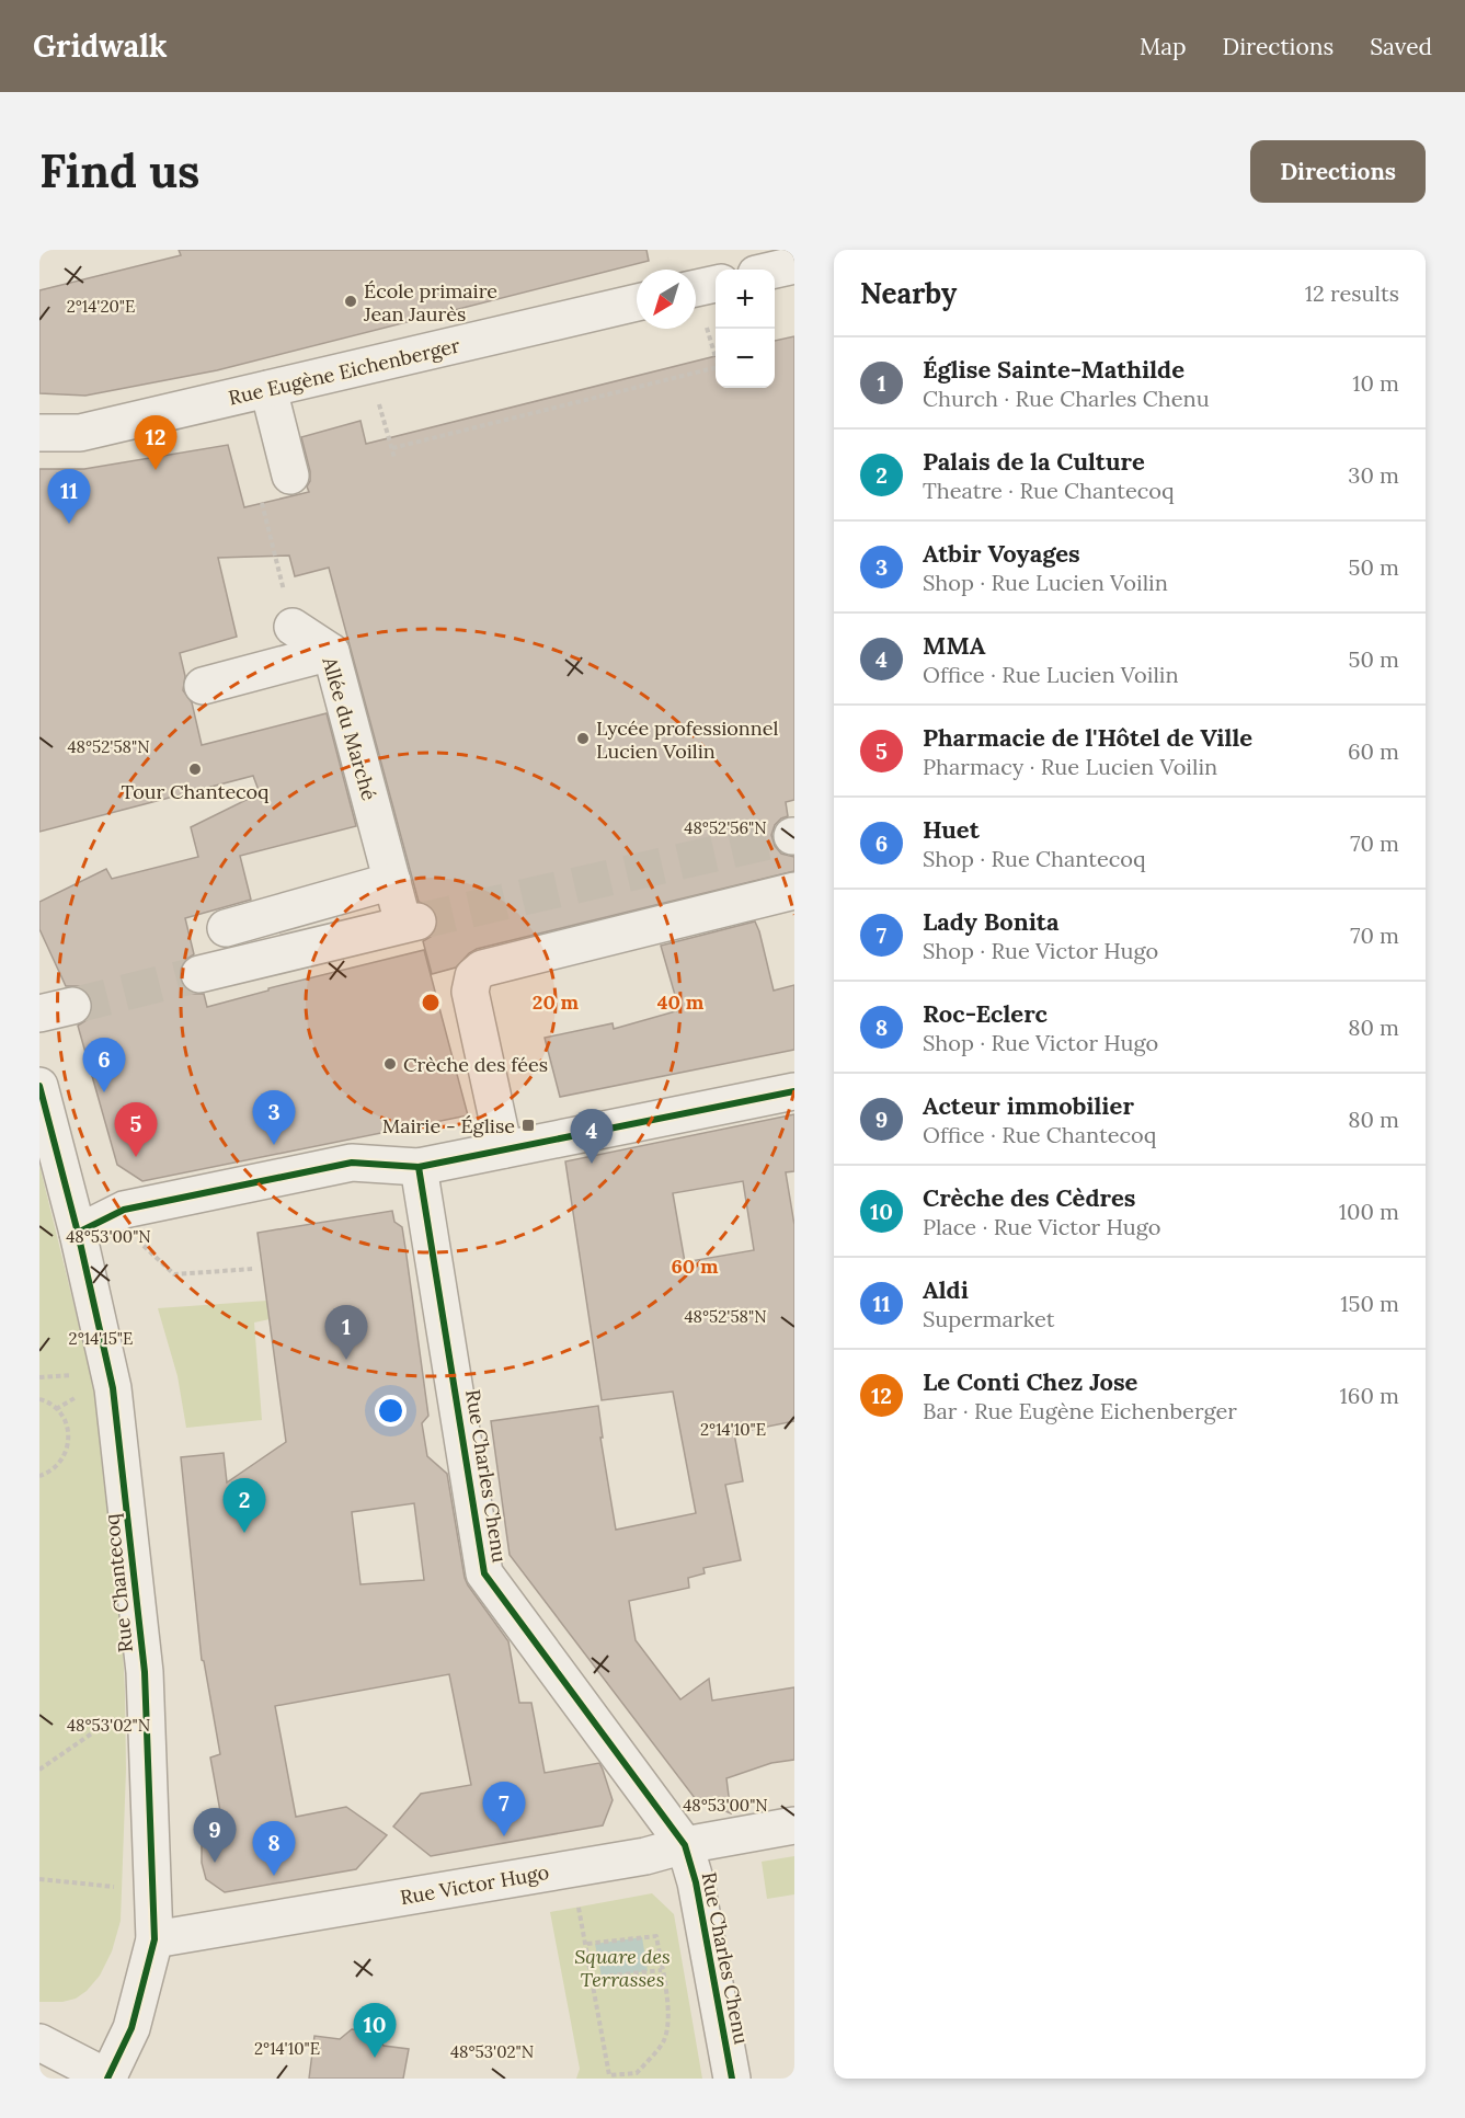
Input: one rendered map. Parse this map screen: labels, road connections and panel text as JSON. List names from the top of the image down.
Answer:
{
  "streets": {
    "street": [
      "Rue Eugène Eichenberger",
      "Allée du Marché",
      "Rue Charles Chenu",
      "Rue Chantecoq",
      "Rue Victor Hugo"
    ]
  },
  "crossings": [
    ["Rue Charles Chenu", "Rue Victor Hugo"],
    ["Rue Chantecoq", "Rue Victor Hugo"]
  ],
  "parks": ["Square des Terrasses"],
  "places": {
    "other": [
      "École primaire Jean Jaurès",
      "Lycée professionnel Lucien Voilin",
      "Tour Chantecoq",
      "Crèche des fées"
    ],
    "transit": ["Mairie - Église"]
  },
  "north": "bottom left",
  "page": {
    "header": "Gridwalk",
    "nav": ["Map", "Directions", "Saved"],
    "buttons": "Directions",
    "title": "Find us",
    "heading": ["Nearby", "12 results"],
    "map_buttons": ["+", "−"],
    "list": [
      {
        "mark": "1",
        "name": "Église Sainte-Mathilde",
        "note": "Church · Rue Charles Chenu",
        "value": "10 m"
      },
      {
        "mark": "2",
        "name": "Palais de la Culture",
        "note": "Theatre · Rue Chantecoq",
        "value": "30 m"
      },
      {
        "mark": "3",
        "name": "Atbir Voyages",
        "note": "Shop · Rue Lucien Voilin",
        "value": "50 m"
      },
      {
        "mark": "4",
        "name": "MMA",
        "note": "Office · Rue Lucien Voilin",
        "value": "50 m"
      },
      {
        "mark": "5",
        "name": "Pharmacie de l'Hôtel de Ville",
        "note": "Pharmacy · Rue Lucien Voilin",
        "value": "60 m"
      },
      {
        "mark": "6",
        "name": "Huet",
        "note": "Shop · Rue Chantecoq",
        "value": "70 m"
      },
      {
        "mark": "7",
        "name": "Lady Bonita",
        "note": "Shop · Rue Victor Hugo",
        "value": "70 m"
      },
      {
        "mark": "8",
        "name": "Roc-Eclerc",
        "note": "Shop · Rue Victor Hugo",
        "value": "80 m"
      },
      {
        "mark": "9",
        "name": "Acteur immobilier",
        "note": "Office · Rue Chantecoq",
        "value": "80 m"
      },
      {
        "mark": "10",
        "name": "Crèche des Cèdres",
        "note": "Place · Rue Victor Hugo",
        "value": "100 m"
      },
      {
        "mark": "11",
        "name": "Aldi",
        "note": "Supermarket",
        "value": "150 m"
      },
      {
        "mark": "12",
        "name": "Le Conti Chez Jose",
        "note": "Bar · Rue Eugène Eichenberger",
        "value": "160 m"
      }
    ],
    "pins": [
      "12",
      "11",
      "6",
      "3",
      "5",
      "4",
      "1",
      "2",
      "7",
      "9",
      "8",
      "10"
    ]
  },
  "coordinates": [
    "2°14'20\"E",
    "48°52'58\"N",
    "48°52'56\"N",
    "48°53'00\"N",
    "2°14'15\"E",
    "2°14'10\"E",
    "48°53'02\"N"
  ],
  "rings": ["20 m", "40 m", "60 m"]
}
